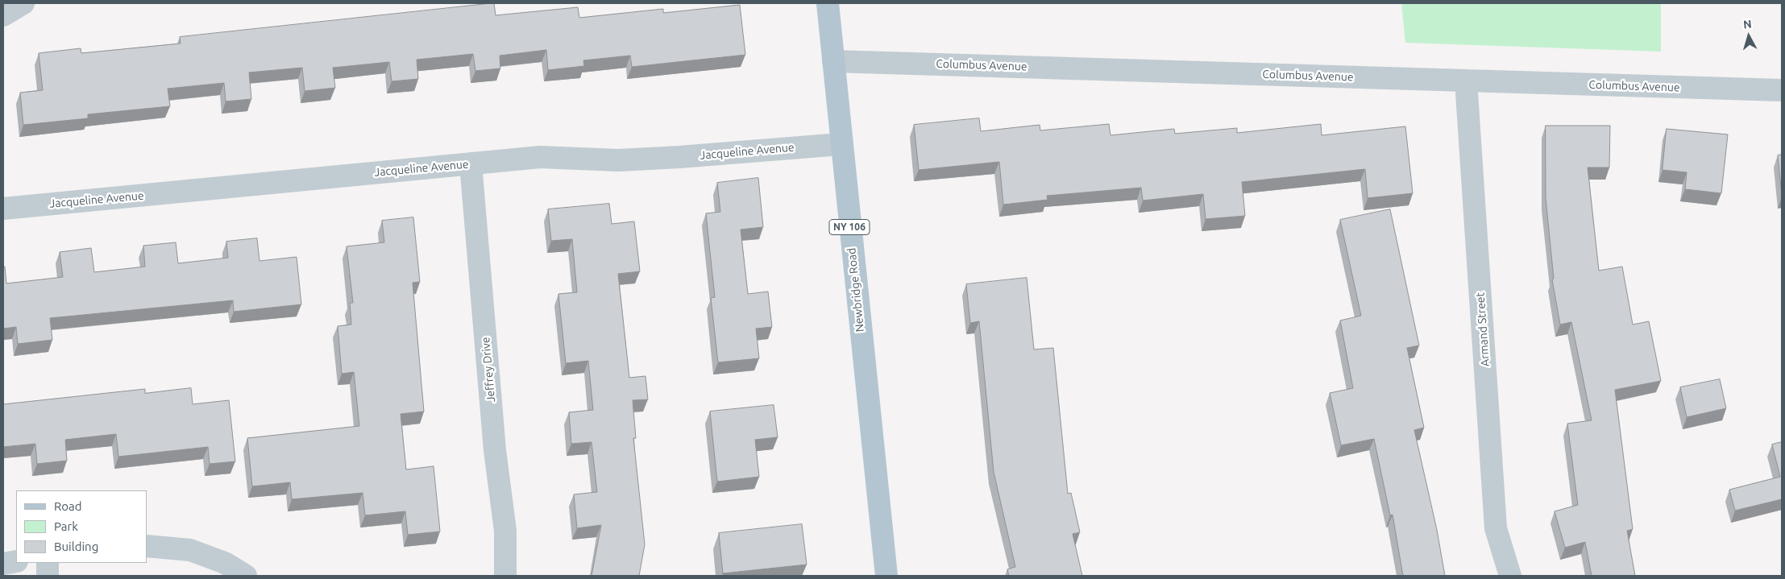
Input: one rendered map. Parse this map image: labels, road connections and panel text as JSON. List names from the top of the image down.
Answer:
{
  "streets": {
    "main road": ["NY 106", "Newbridge Road"],
    "street": [
      "Columbus Avenue",
      "Jacqueline Avenue",
      "Armand Street",
      "Jeffrey Drive"
    ]
  },
  "crossings": [
    ["Columbus Avenue", "Newbridge Road"],
    ["Columbus Avenue", "Armand Street"],
    ["Jacqueline Avenue", "Newbridge Road"],
    ["Jacqueline Avenue", "Jeffrey Drive"]
  ],
  "legend": ["Road", "Park", "Building"],
  "north": "top"
}
